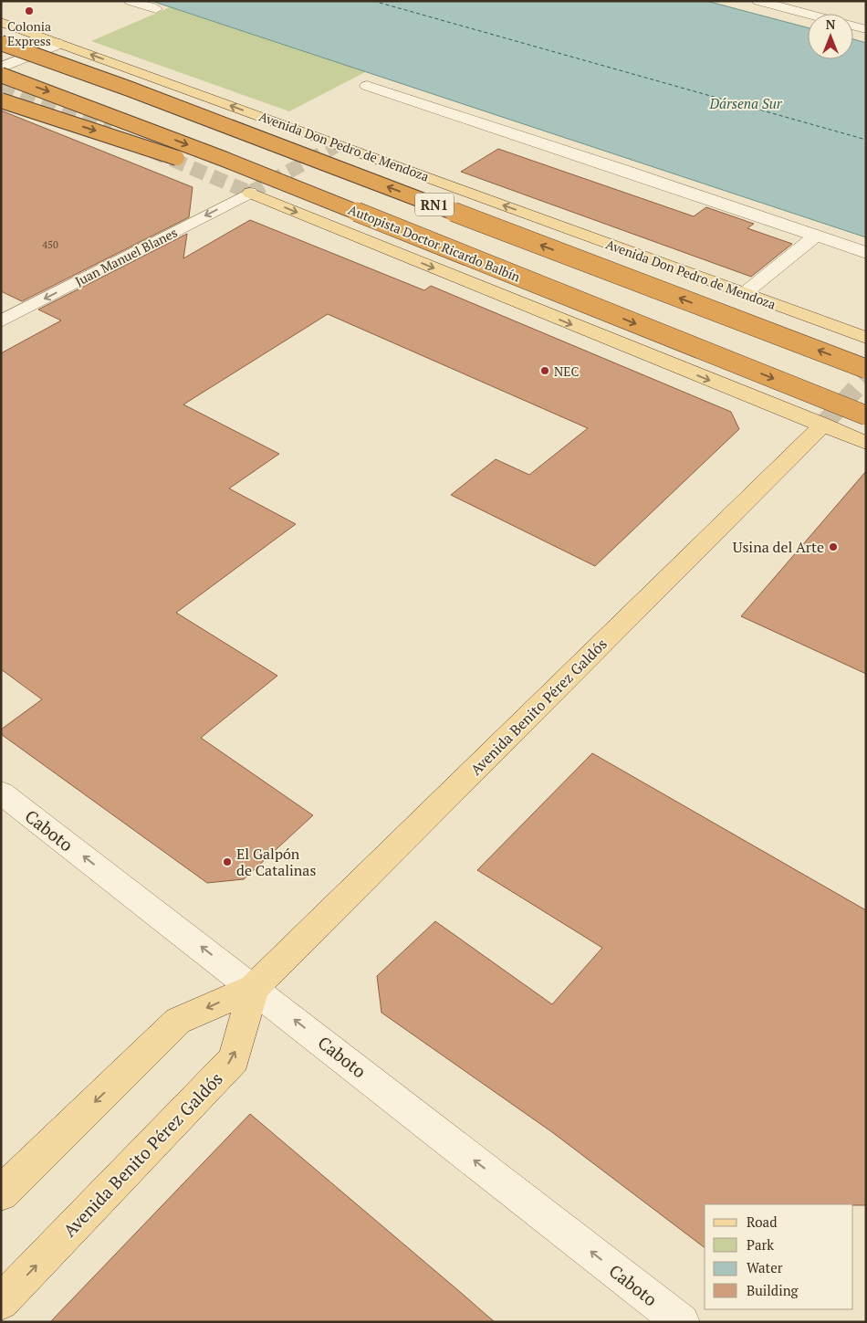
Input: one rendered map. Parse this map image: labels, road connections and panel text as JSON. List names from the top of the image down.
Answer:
{
  "streets": {
    "highway": ["RN1", "Autopista Doctor Ricardo Balbín"],
    "main road": ["Avenida Don Pedro de Mendoza", "Avenida Benito Pérez Galdós"],
    "street": ["Juan Manuel Blanes", "Caboto"]
  },
  "crossings": [
    ["Avenida Benito Pérez Galdós", "Caboto"]
  ],
  "one_way": ["Juan Manuel Blanes", "Caboto"],
  "water": ["Dársena Sur"],
  "places": [
    "Colonia Express",
    "NEC",
    "Usina del Arte",
    "El Galpón de Catalinas"
  ],
  "house_numbers": ["450"],
  "legend": [
    "Road",
    "Park",
    "Water",
    "Building"
  ],
  "north": "top"
}
